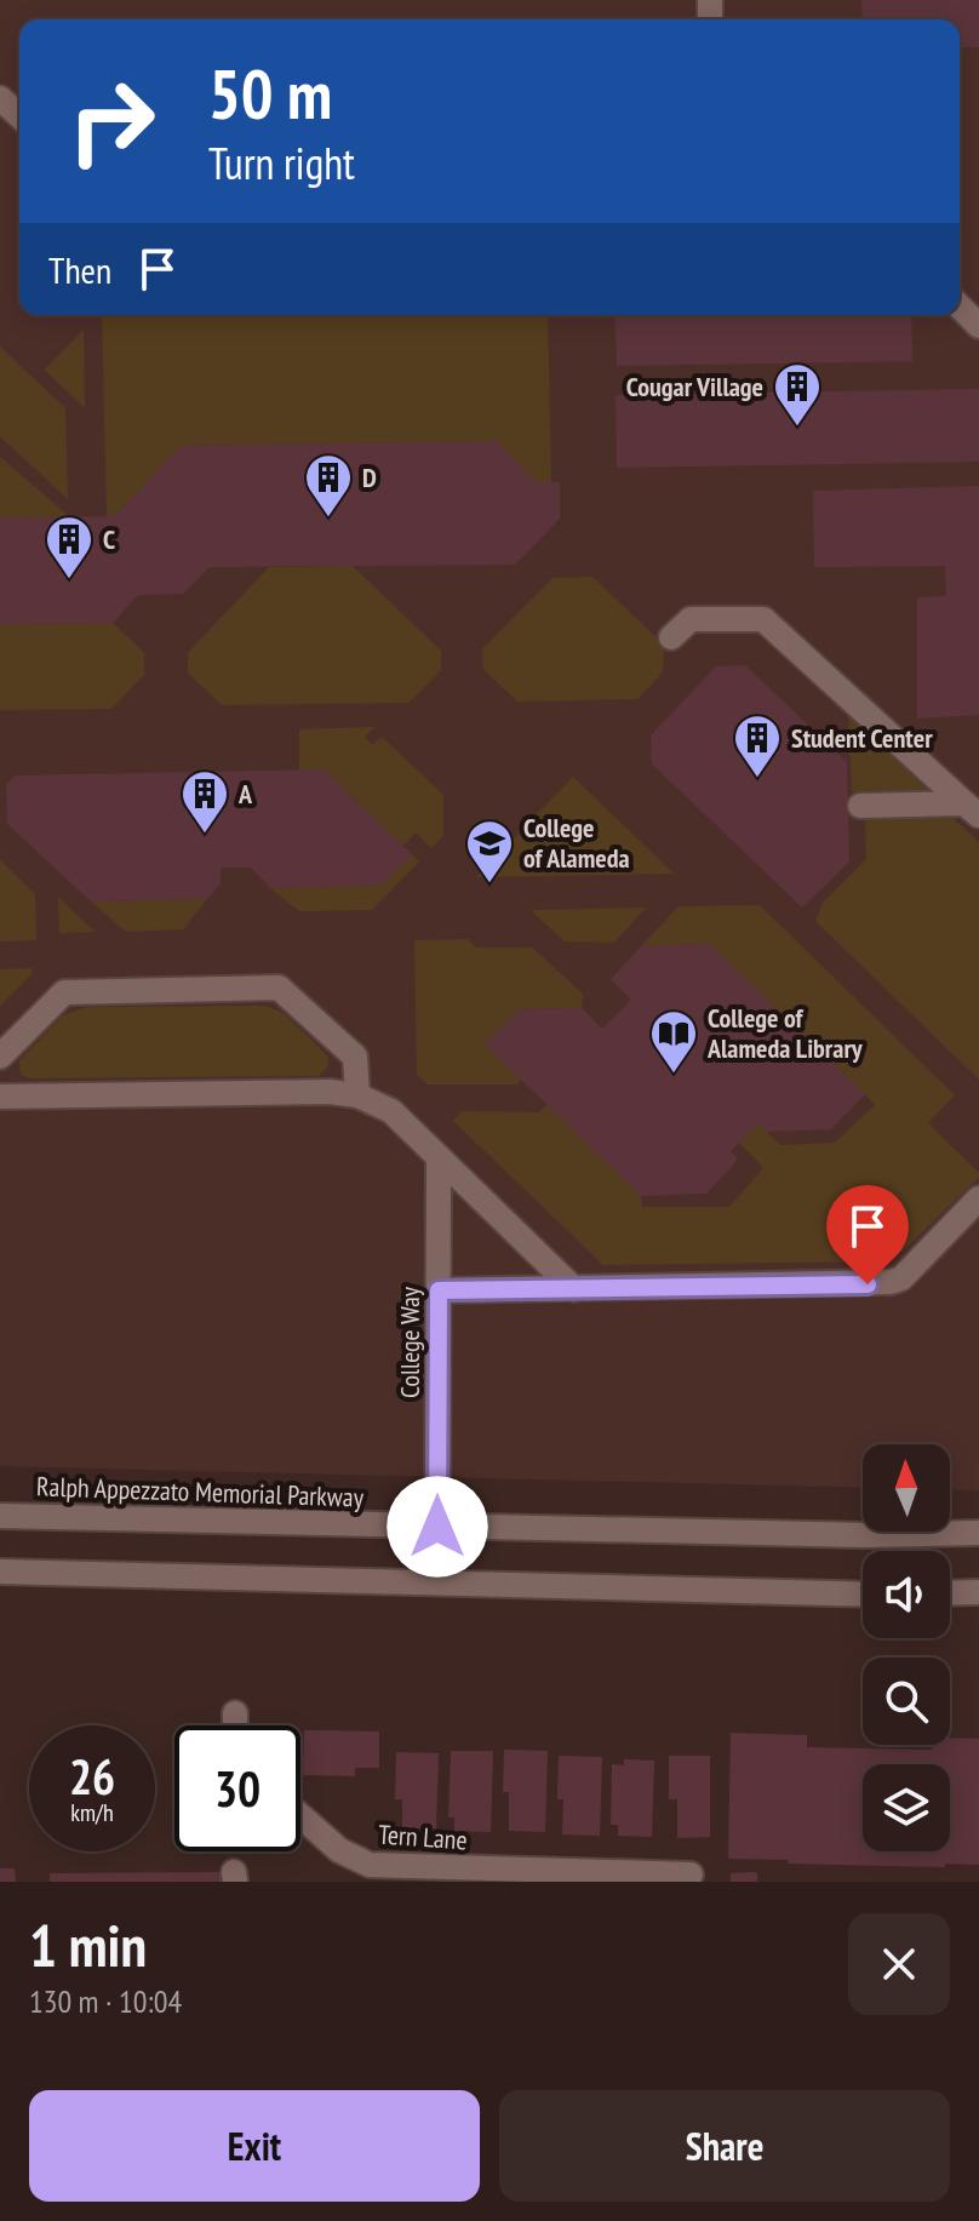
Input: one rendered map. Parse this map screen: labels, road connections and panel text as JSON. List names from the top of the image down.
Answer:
{
  "streets": {
    "street": ["College Way", "Ralph Appezzato Memorial Parkway", "Tern Lane"]
  },
  "crossings": [
    ["College Way", "Ralph Appezzato Memorial Parkway"]
  ],
  "places": {
    "building": [
      "Cougar Village",
      "D",
      "C",
      "Student Center",
      "A"
    ],
    "school or university": ["College of Alameda"],
    "library": ["College of Alameda Library"]
  },
  "north": "top",
  "page": {
    "turn": ["50 m", "Turn right"],
    "then": "Then",
    "speed": "26 km/h",
    "limit": "30",
    "heading": ["1 min", "130 m · 10:04"],
    "buttons": ["Exit", "Share"]
  }
}
